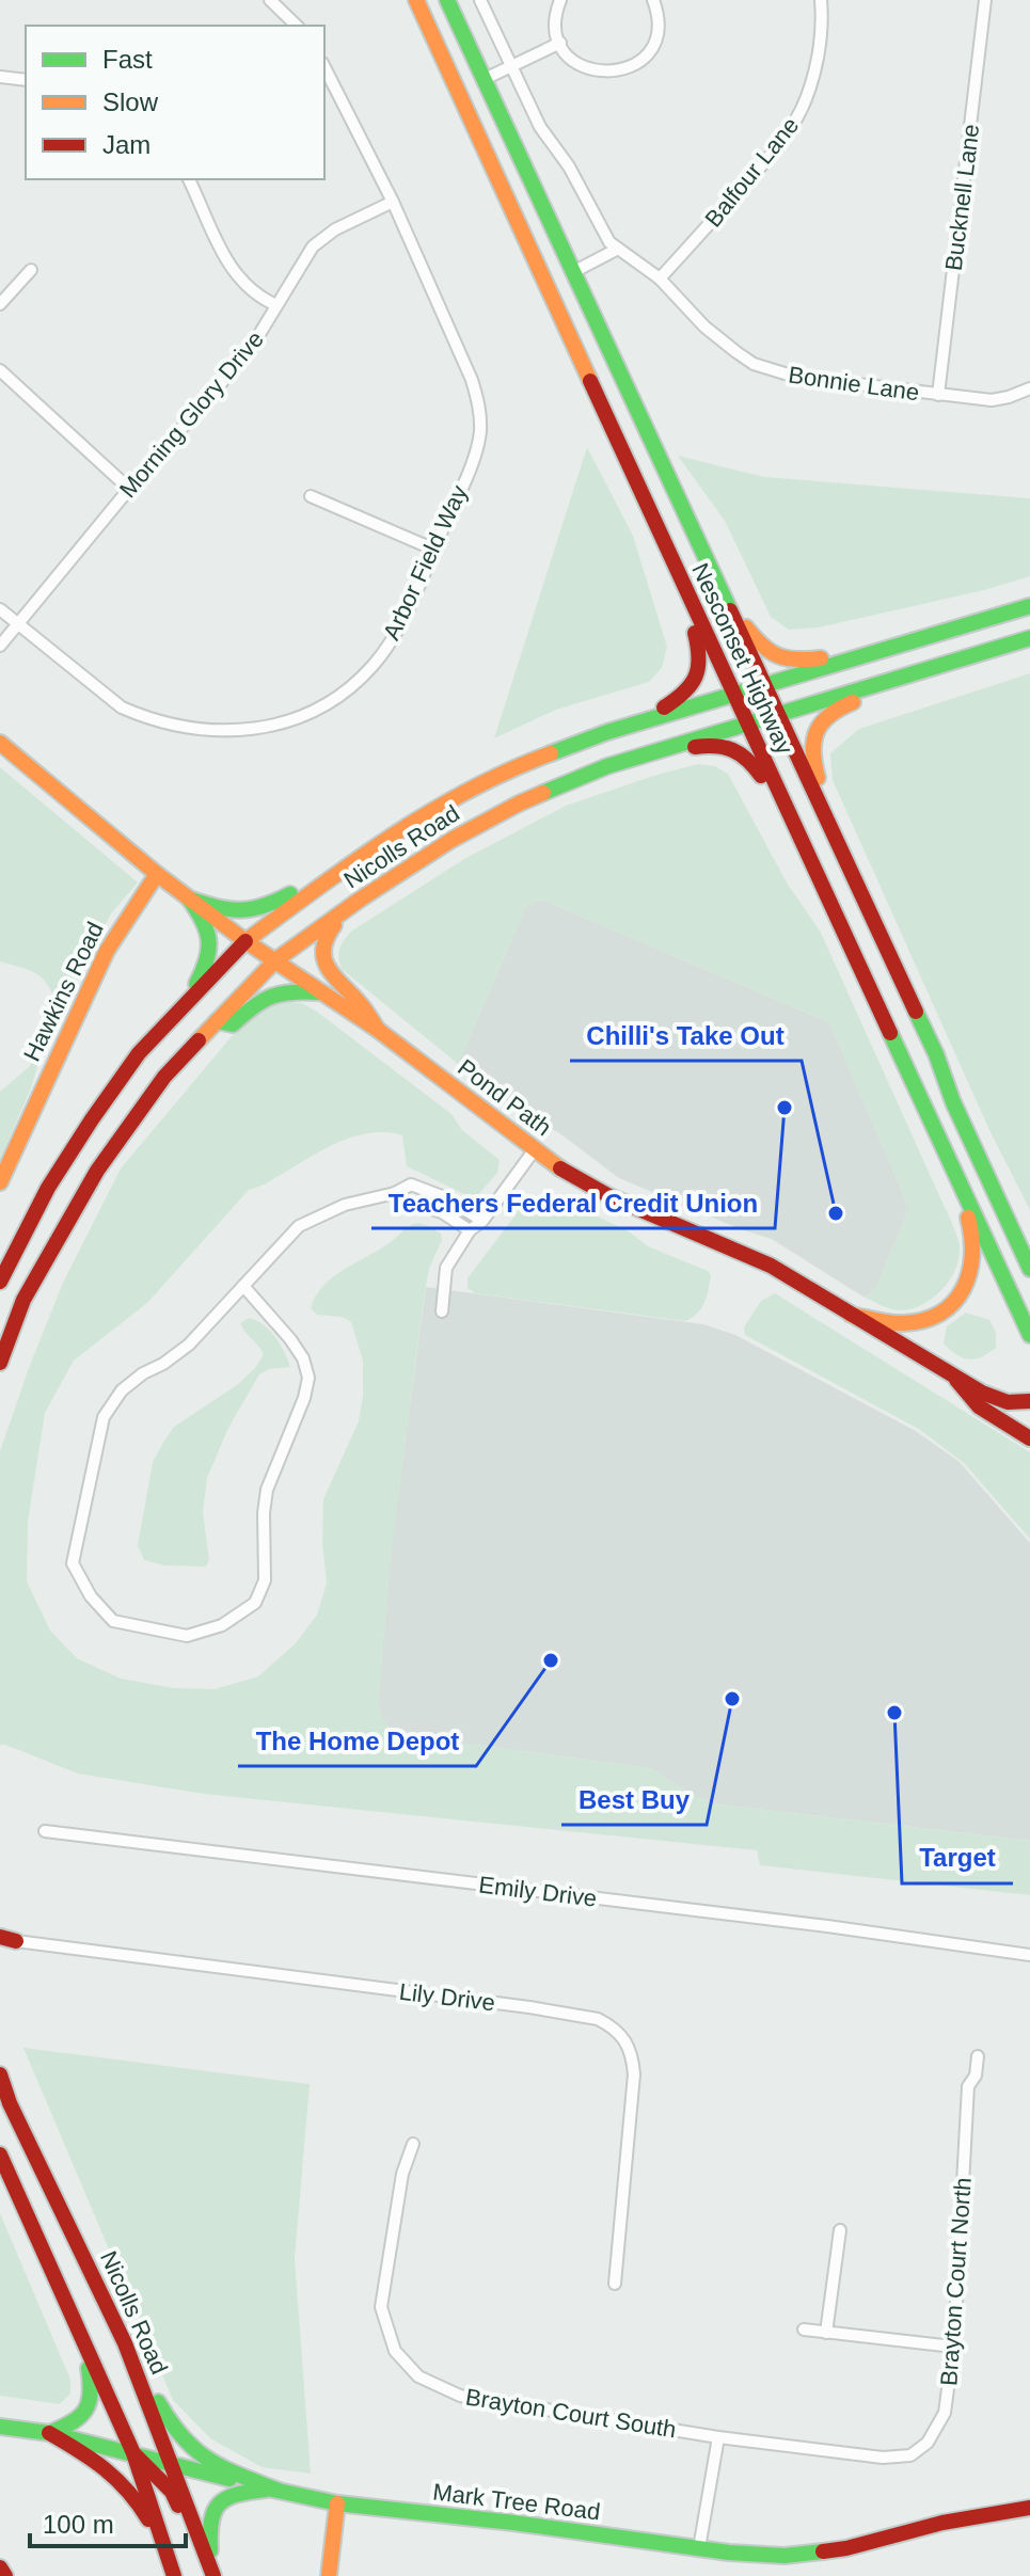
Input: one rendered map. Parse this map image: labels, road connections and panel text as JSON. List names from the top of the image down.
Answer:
{
  "streets": {
    "main road": [
      "Nesconset Highway",
      "Nicolls Road",
      "Hawkins Road",
      "Pond Path",
      "Mark Tree Road"
    ],
    "street": [
      "Balfour Lane",
      "Bucknell Lane",
      "Bonnie Lane",
      "Morning Glory Drive",
      "Arbor Field Way",
      "Emily Drive",
      "Lily Drive",
      "Brayton Court North",
      "Brayton Court South"
    ]
  },
  "crossings": [
    ["Balfour Lane", "Bonnie Lane"],
    ["Bucknell Lane", "Bonnie Lane"],
    ["Morning Glory Drive", "Arbor Field Way"],
    ["Nesconset Highway", "Nicolls Road"],
    ["Nicolls Road", "Pond Path"],
    ["Nicolls Road", "Mark Tree Road"],
    ["Hawkins Road", "Pond Path"],
    ["Brayton Court North", "Brayton Court South"]
  ],
  "places": [
    "Teachers Federal Credit Union",
    "Chilli's Take Out",
    "The Home Depot",
    "Best Buy",
    "Target"
  ],
  "legend": ["Fast", "Slow", "Jam"],
  "scale_bar": "100 m"
}
